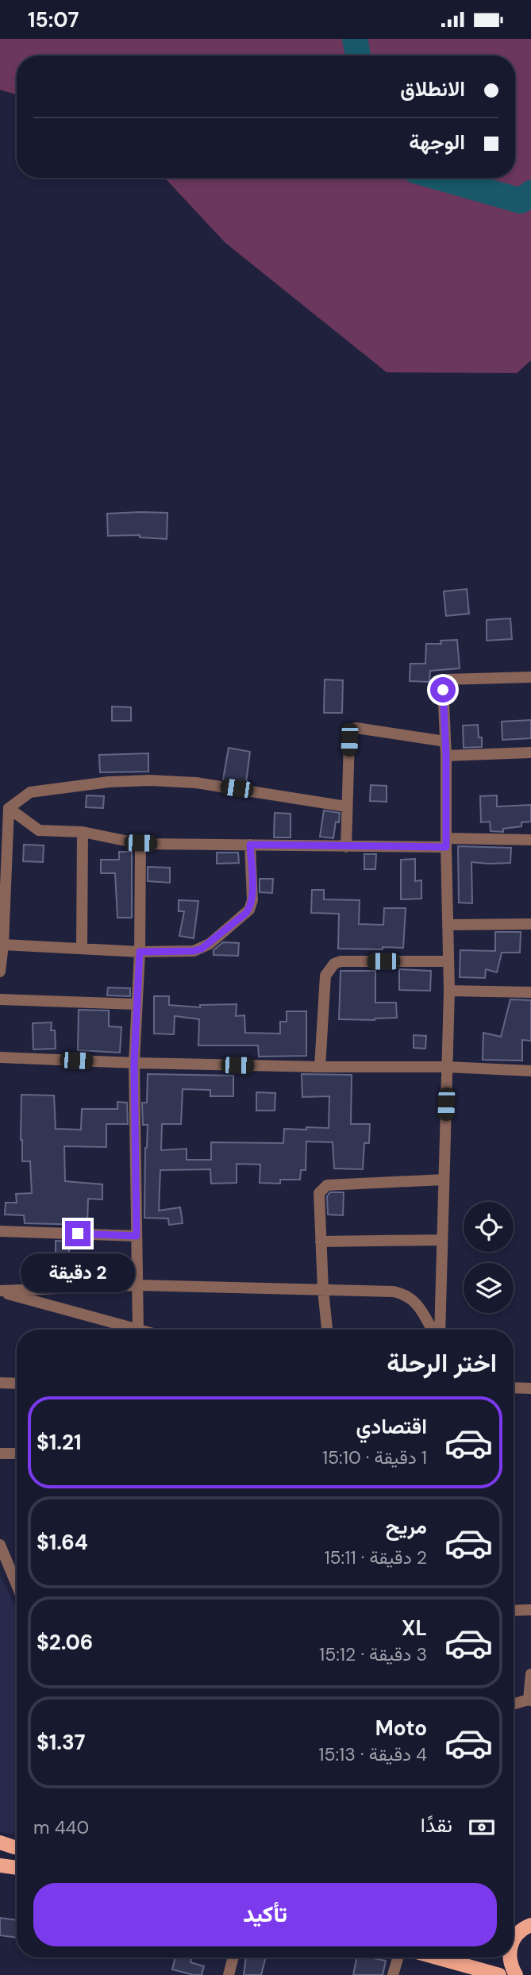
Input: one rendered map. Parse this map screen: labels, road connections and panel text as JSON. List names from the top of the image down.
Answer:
{
  "page": {
    "status": "15:07",
    "banner": ["الانطلاق", "الوجهة"],
    "bubble": "2 دقيقة",
    "heading": "اختر الرحلة",
    "list": [
      {
        "name": "اقتصادي",
        "note": "1 دقيقة · 15:10",
        "value": "$1.21"
      },
      {
        "name": "مريح",
        "note": "2 دقيقة · 15:11",
        "value": "$1.64"
      },
      {
        "name": "XL",
        "note": "3 دقيقة · 15:12",
        "value": "$2.06"
      },
      {
        "name": "Moto",
        "note": "4 دقيقة · 15:13",
        "value": "$1.37"
      }
    ],
    "pay": ["نقدًا", "440 m"],
    "buttons": "تأكيد"
  }
}
